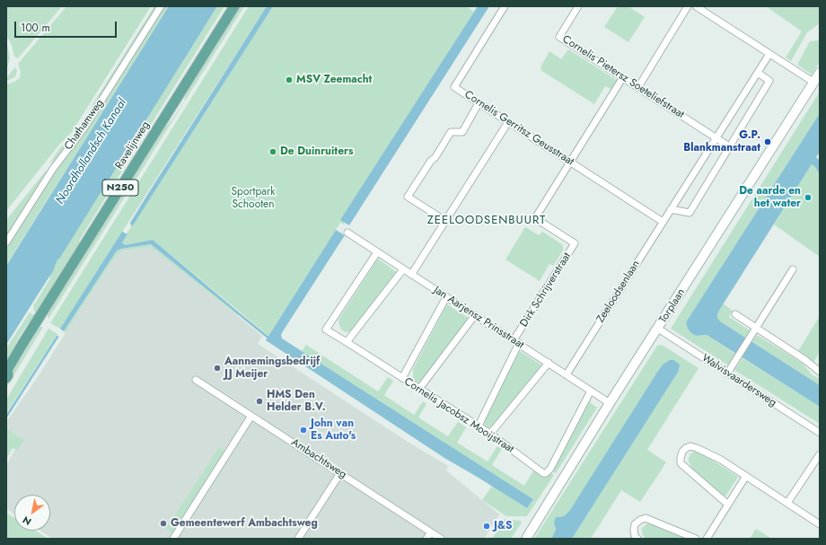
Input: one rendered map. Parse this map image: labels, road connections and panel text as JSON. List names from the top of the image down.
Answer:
{
  "streets": {
    "main road": ["Ravelijnweg", "N250"],
    "street": [
      "Cornelis Pietersz Soeteliefstraat",
      "Chathamweg",
      "Cornelis Gerritsz Geusstraat",
      "Dirk Schrijverstraat",
      "Zeeloodsenlaan",
      "Torplaan",
      "Jan Aarjensz Prinsstraat",
      "Walvisvaardersweg",
      "Cornelis Jacobsz Mooijstraat",
      "Ambachtsweg"
    ]
  },
  "crossings": [
    ["Cornelis Pietersz Soeteliefstraat", "Zeeloodsenlaan"],
    ["Cornelis Gerritsz Geusstraat", "Dirk Schrijverstraat"],
    ["Cornelis Gerritsz Geusstraat", "Zeeloodsenlaan"],
    ["Dirk Schrijverstraat", "Jan Aarjensz Prinsstraat"],
    ["Zeeloodsenlaan", "Jan Aarjensz Prinsstraat"],
    ["Torplaan", "Jan Aarjensz Prinsstraat"],
    ["Torplaan", "Walvisvaardersweg"],
    ["Jan Aarjensz Prinsstraat", "Cornelis Jacobsz Mooijstraat"]
  ],
  "districts": ["ZEELOODSENBUURT"],
  "water": ["Noordhollandsch Kanaal"],
  "parks": ["Sportpark Schooten"],
  "places": [
    "MSV Zeemacht",
    "G.P. Blankmanstraat",
    "De Duinruiters",
    "De aarde en het water",
    "Aannemingsbedrijf JJ Meijer",
    "HMS Den Helder B.V.",
    "John van Es Auto's",
    "Gemeentewerf Ambachtsweg",
    "J&S"
  ],
  "scale_bar": "100 m",
  "north": "bottom left"
}
